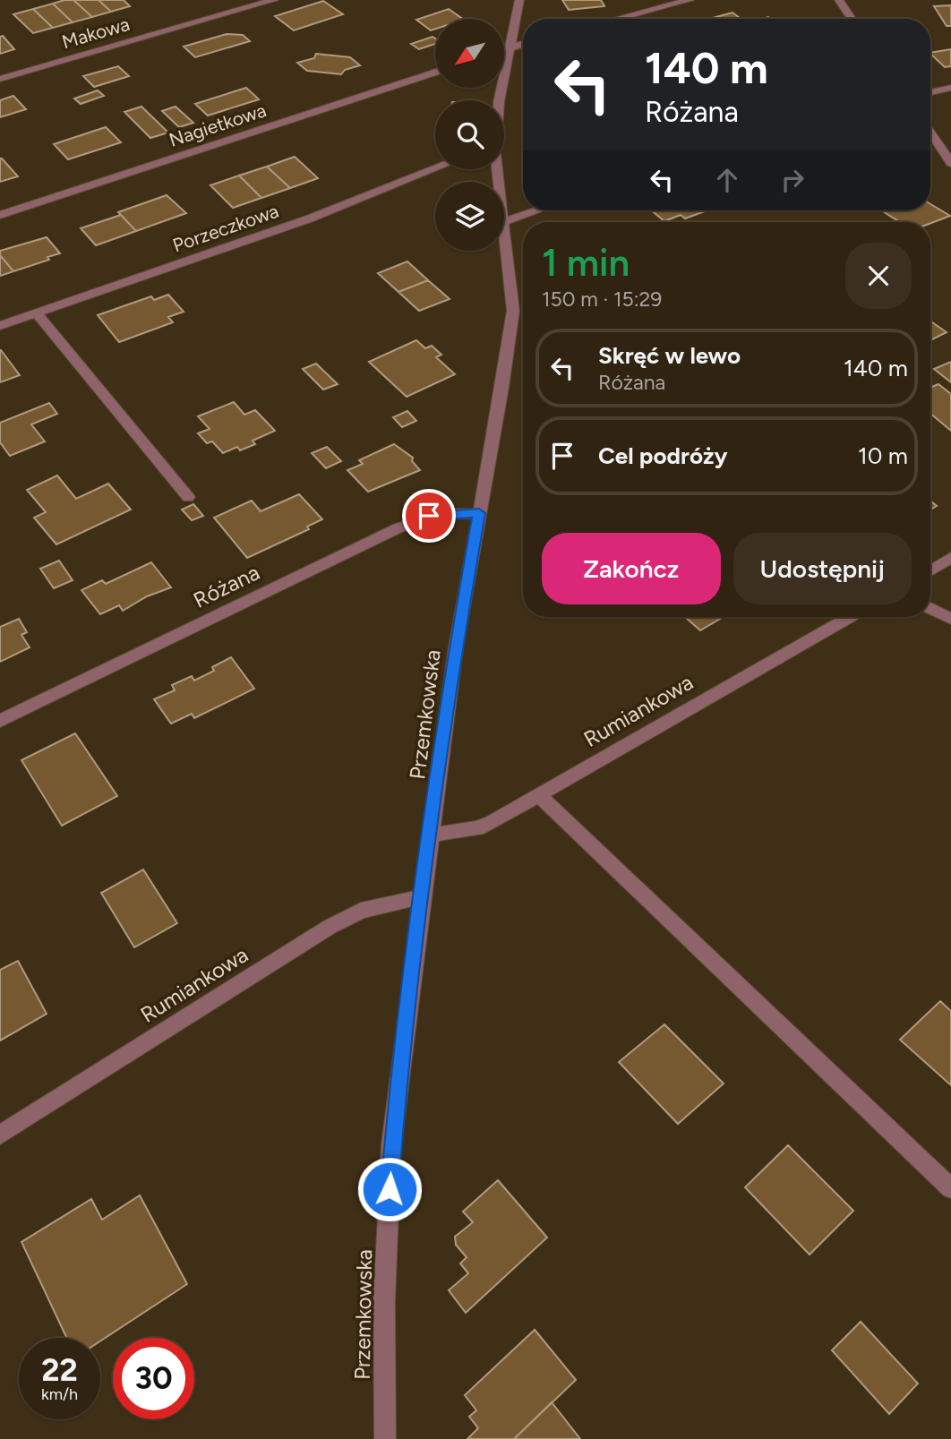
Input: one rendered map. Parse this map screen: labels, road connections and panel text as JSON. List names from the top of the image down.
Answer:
{
  "streets": {
    "street": [
      "Makowa",
      "Nagietkowa",
      "Porzeczkowa",
      "Różana",
      "Rumiankowa",
      "Przemkowska"
    ]
  },
  "crossings": [
    ["Różana", "Przemkowska"],
    ["Rumiankowa", "Przemkowska"]
  ],
  "north": "bottom left",
  "page": {
    "turn": ["140 m", "Różana"],
    "heading": ["1 min", "150 m · 15:29"],
    "list": [
      {
        "name": "Skręć w lewo",
        "note": "Różana",
        "value": "140 m"
      },
      {
        "name": "Cel podróży",
        "value": "10 m"
      }
    ],
    "buttons": ["Zakończ", "Udostępnij"],
    "speed": "22 km/h",
    "limit": "30"
  }
}
